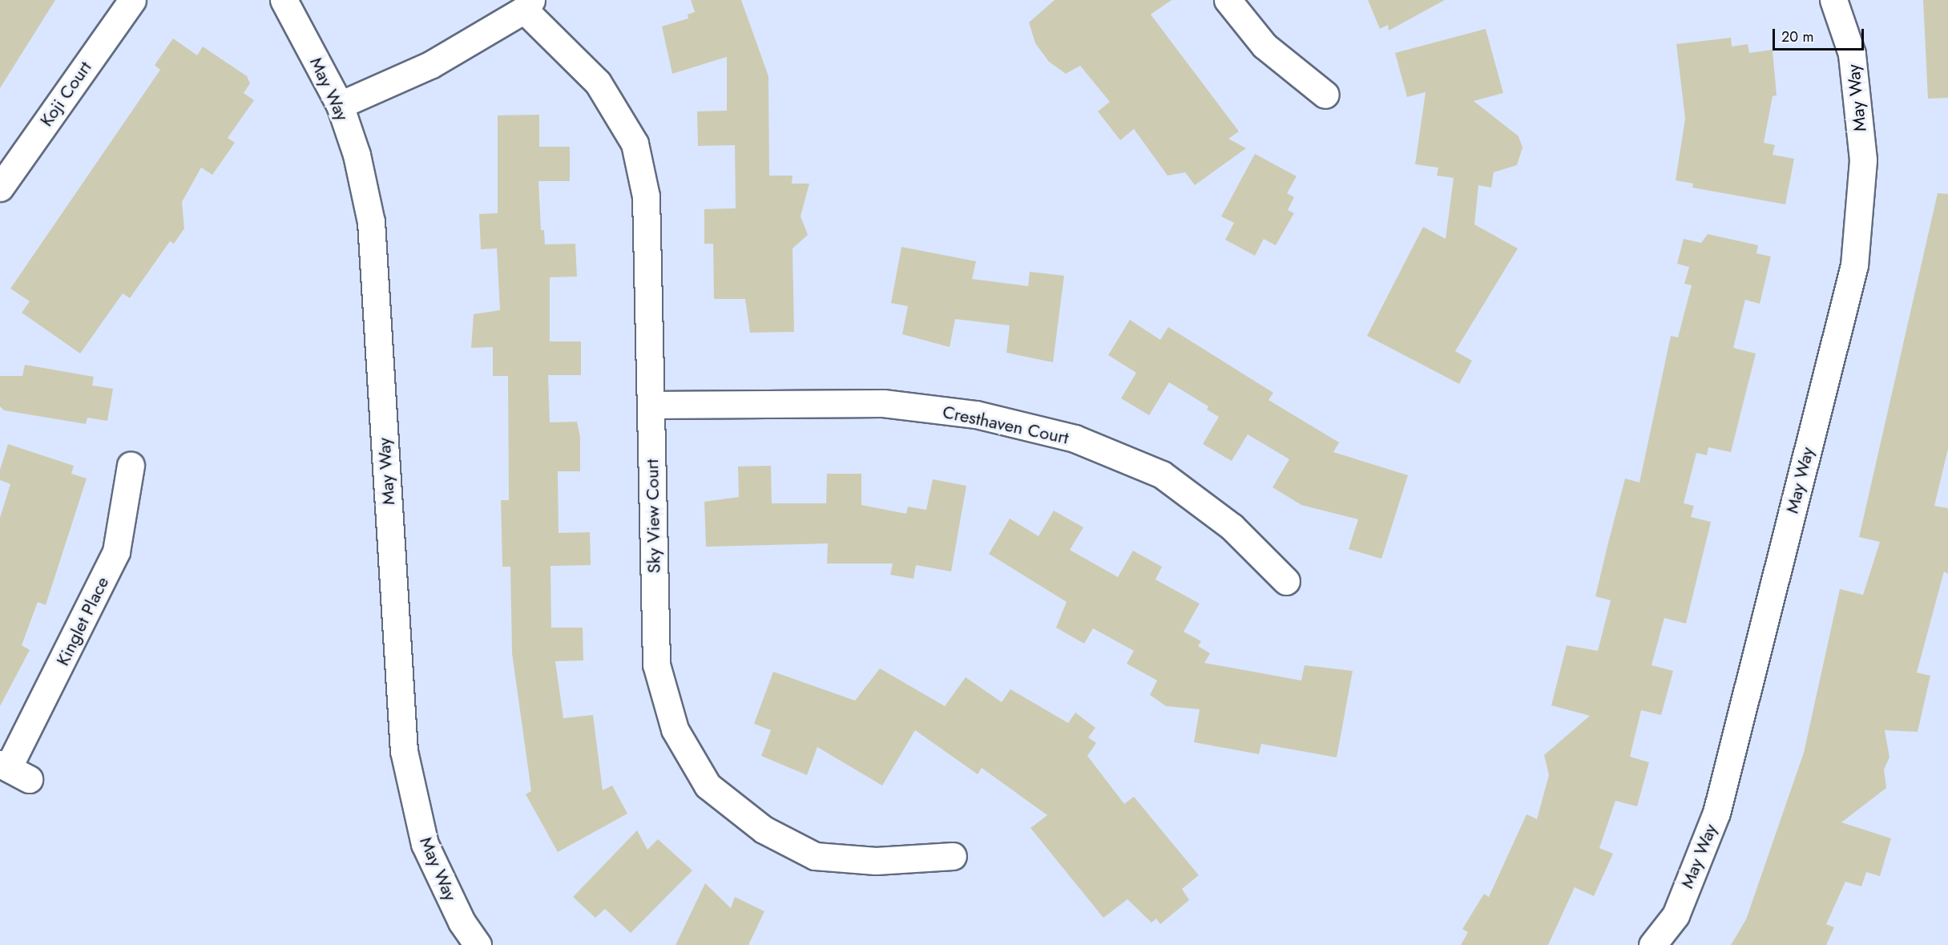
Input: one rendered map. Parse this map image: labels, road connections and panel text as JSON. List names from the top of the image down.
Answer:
{
  "streets": {
    "street": [
      "May Way",
      "Koji Court",
      "Cresthaven Court",
      "Sky View Court",
      "Kinglet Place"
    ]
  },
  "crossings": [
    ["Cresthaven Court", "Sky View Court"]
  ],
  "scale_bar": "20 m"
}
